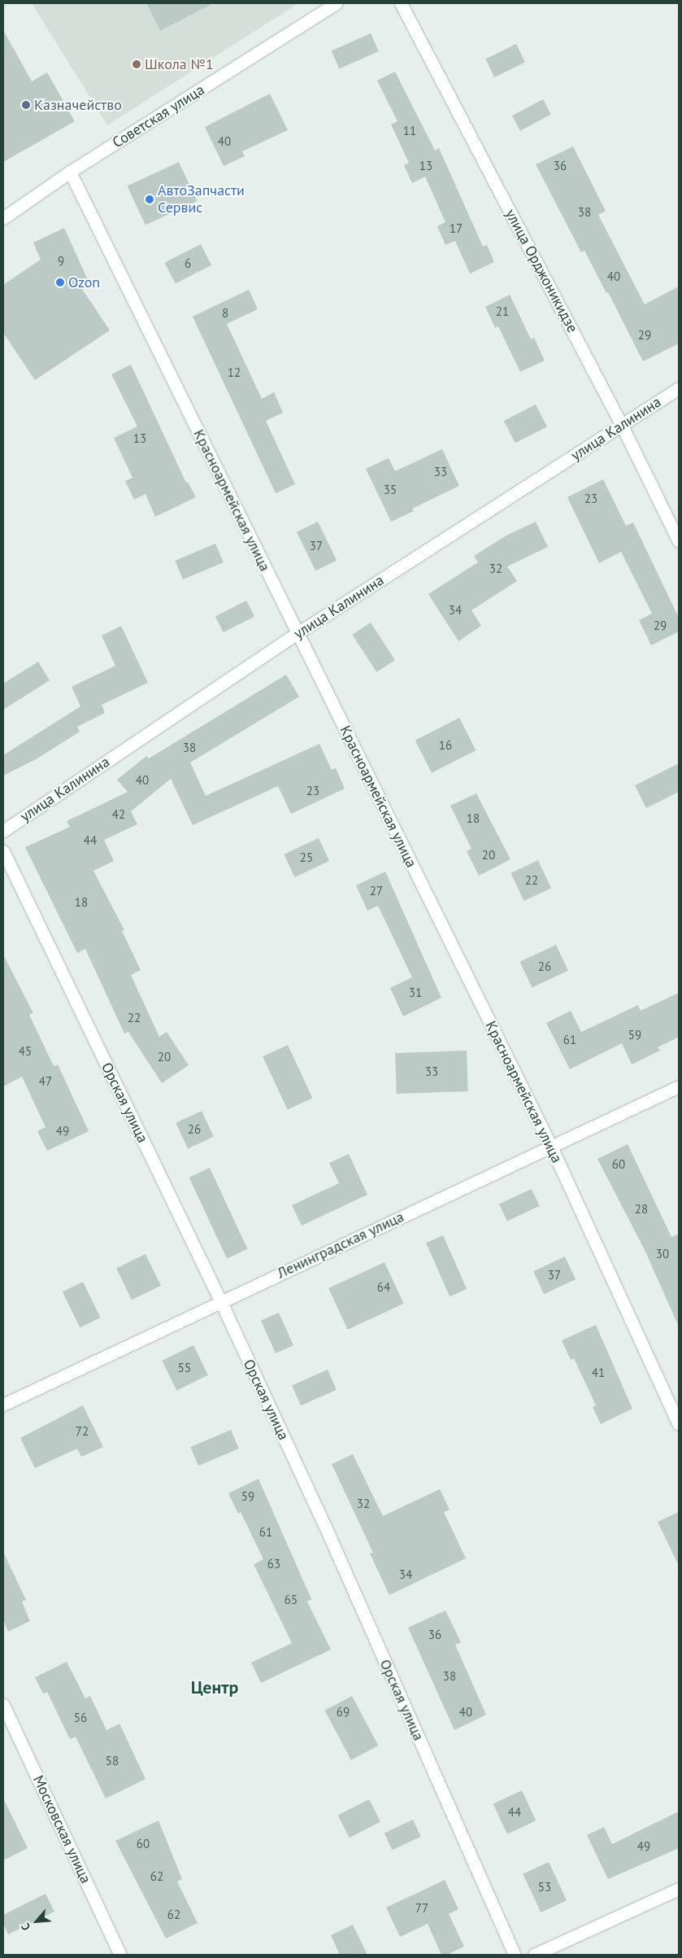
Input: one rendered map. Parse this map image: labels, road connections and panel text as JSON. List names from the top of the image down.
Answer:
{
  "streets": {
    "street": [
      "Советская улица",
      "улица Орджоникидзе",
      "улица Калинина",
      "Красноармейская улица",
      "Орская улица",
      "Ленинградская улица",
      "Московская улица"
    ]
  },
  "crossings": [
    ["Советская улица", "Красноармейская улица"],
    ["улица Орджоникидзе", "улица Калинина"],
    ["улица Калинина", "Красноармейская улица"],
    ["Красноармейская улица", "Ленинградская улица"],
    ["Орская улица", "Ленинградская улица"]
  ],
  "districts": ["Центр"],
  "places": [
    "Школа №1",
    "Казначейство",
    "АвтоЗапчасти Сервис",
    "Ozon"
  ],
  "house_numbers": [
    "11",
    "40",
    "13",
    "36",
    "38",
    "17",
    "9",
    "6",
    "40",
    "21",
    "8",
    "29",
    "12",
    "13",
    "33",
    "35",
    "23",
    "37",
    "32",
    "34",
    "29",
    "16",
    "38",
    "40",
    "23",
    "42",
    "18",
    "44",
    "20",
    "25",
    "22",
    "27",
    "18",
    "26",
    "31",
    "22",
    "59",
    "61",
    "45",
    "20",
    "33",
    "47",
    "26",
    "49",
    "60",
    "28",
    "30",
    "37",
    "64",
    "55",
    "41",
    "72",
    "59",
    "32",
    "61",
    "63",
    "34",
    "65",
    "36",
    "38",
    "69",
    "40",
    "56",
    "58",
    "44",
    "60",
    "49",
    "62",
    "53",
    "77",
    "62"
  ],
  "north": "bottom left"
}
